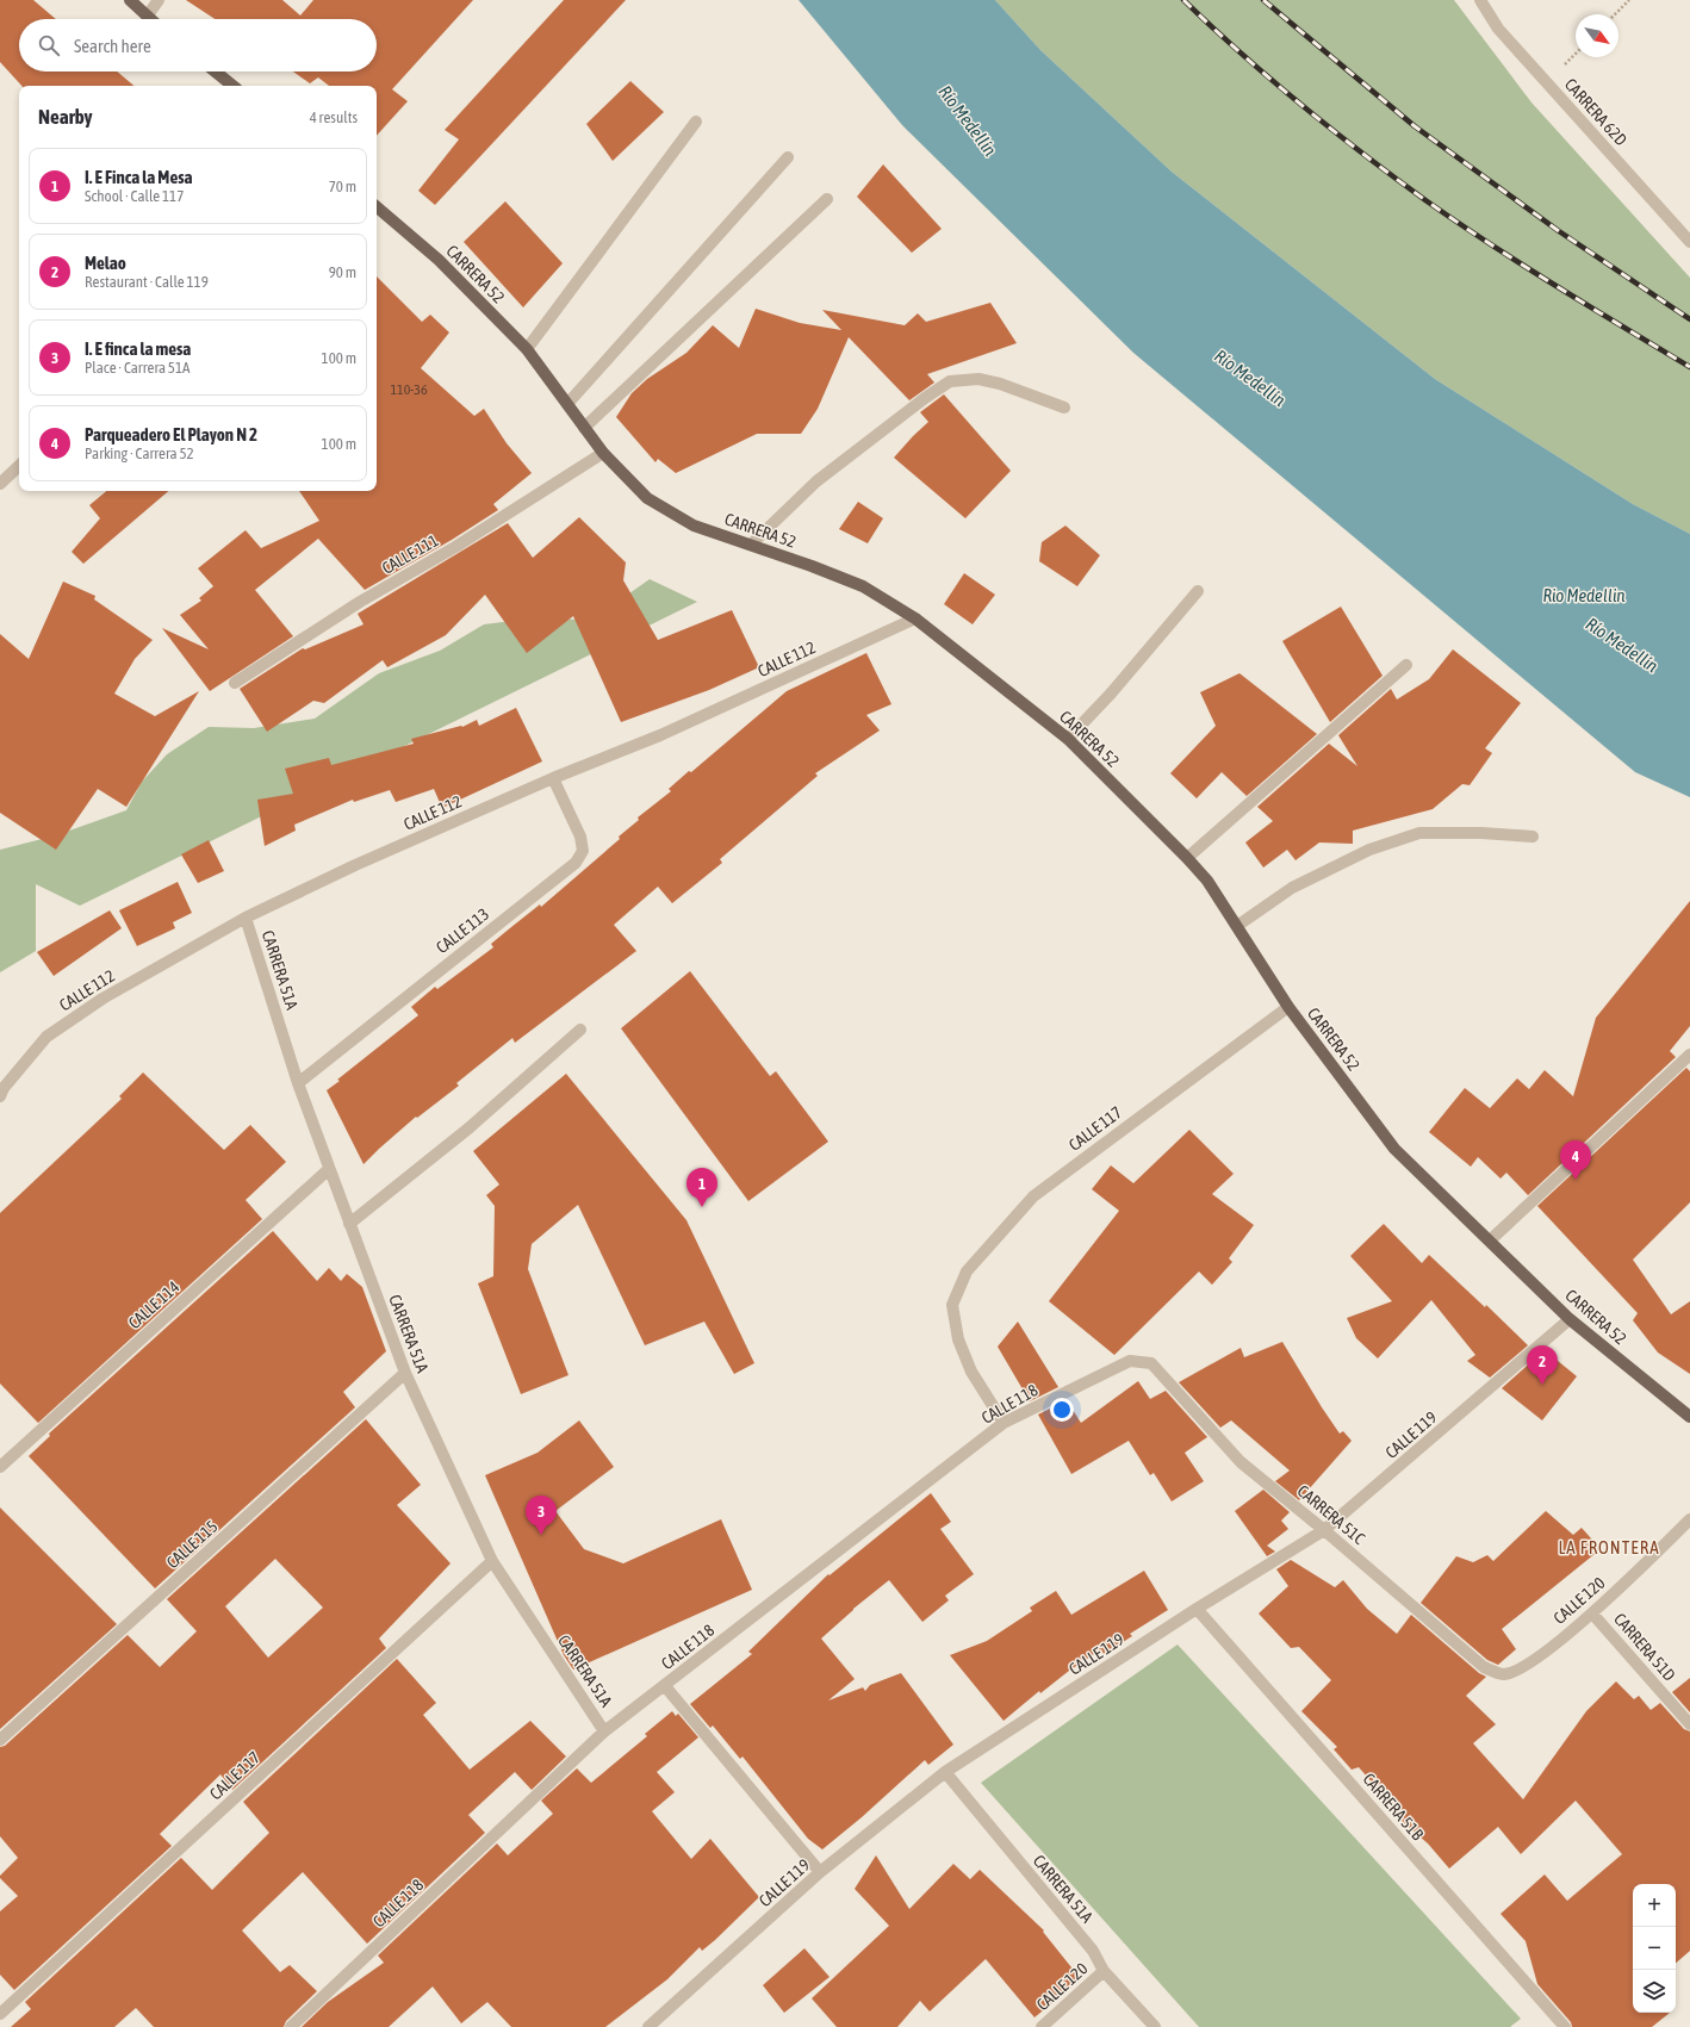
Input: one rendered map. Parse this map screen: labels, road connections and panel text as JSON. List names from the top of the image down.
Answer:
{
  "streets": {
    "main road": ["CARRERA 52"],
    "street": [
      "CARRERA 62D",
      "CALLE 111",
      "CALLE 112",
      "CALLE 113",
      "CARRERA 51A",
      "CALLE 117",
      "CALLE 114",
      "CALLE 118",
      "CALLE 119",
      "CARRERA 51C",
      "CALLE 115",
      "CALLE 120",
      "CARRERA 51D",
      "CARRERA 51B"
    ]
  },
  "crossings": [
    ["CARRERA 52", "CALLE 111"],
    ["CARRERA 52", "CALLE 112"],
    ["CARRERA 52", "CALLE 117"],
    ["CARRERA 52", "CALLE 119"],
    ["CALLE 112", "CALLE 113"],
    ["CALLE 112", "CARRERA 51A"],
    ["CALLE 113", "CARRERA 51A"],
    ["CARRERA 51A", "CALLE 117"],
    ["CARRERA 51A", "CALLE 114"],
    ["CARRERA 51A", "CALLE 118"],
    ["CARRERA 51A", "CALLE 119"],
    ["CARRERA 51A", "CALLE 115"],
    ["CARRERA 51A", "CALLE 120"],
    ["CALLE 117", "CALLE 118"],
    ["CALLE 118", "CARRERA 51C"],
    ["CALLE 119", "CARRERA 51C"],
    ["CALLE 119", "CARRERA 51B"],
    ["CARRERA 51C", "CALLE 120"],
    ["CALLE 120", "CARRERA 51D"]
  ],
  "districts": ["LA FRONTERA"],
  "water": ["Río Medellín", "Rio Medellin"],
  "house_numbers": ["110-36"],
  "north": "bottom right",
  "page": {
    "search": "Search here",
    "heading": ["Nearby", "4 results"],
    "list": [
      {
        "mark": "1",
        "name": "I. E Finca la Mesa",
        "note": "School · Calle 117",
        "value": "70 m"
      },
      {
        "mark": "2",
        "name": "Melao",
        "note": "Restaurant · Calle 119",
        "value": "90 m"
      },
      {
        "mark": "3",
        "name": "I. E finca la mesa",
        "note": "Place · Carrera 51A",
        "value": "100 m"
      },
      {
        "mark": "4",
        "name": "Parqueadero El Playon N 2",
        "note": "Parking · Carrera 52",
        "value": "100 m"
      }
    ],
    "pins": [
      "4",
      "1",
      "2",
      "3"
    ],
    "map_buttons": ["+", "−"]
  }
}
